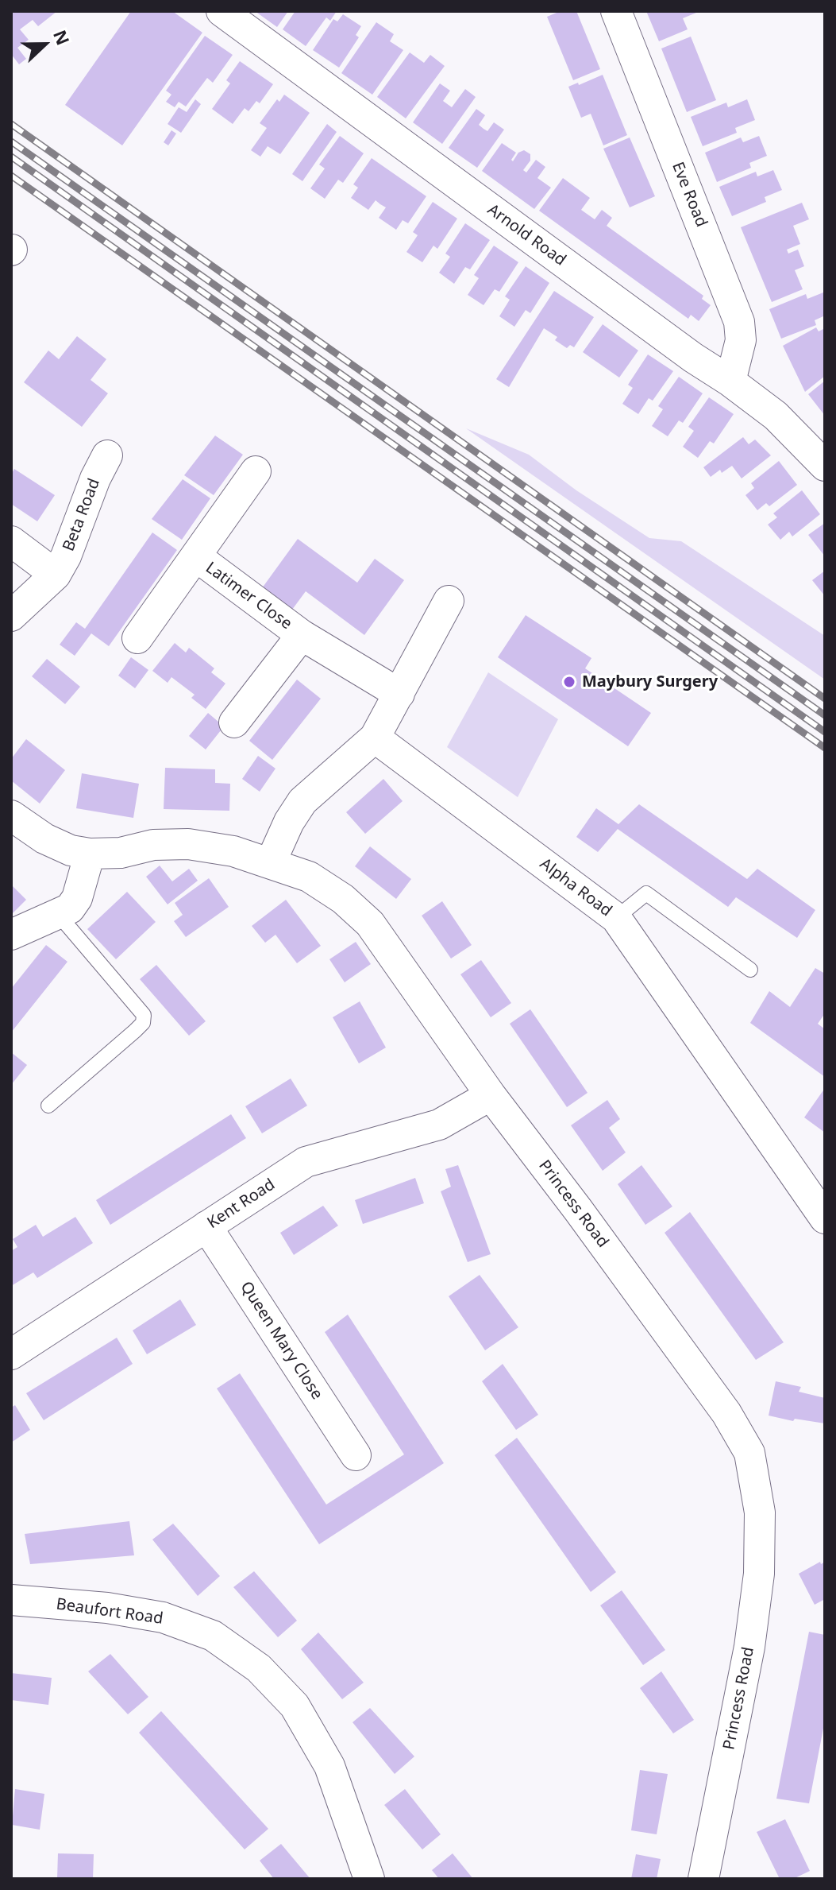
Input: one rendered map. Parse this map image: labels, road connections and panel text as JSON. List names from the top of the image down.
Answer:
{
  "streets": {
    "street": [
      "Eve Road",
      "Arnold Road",
      "Beta Road",
      "Latimer Close",
      "Alpha Road",
      "Kent Road",
      "Princess Road",
      "Queen Mary Close",
      "Beaufort Road"
    ]
  },
  "crossings": [
    ["Eve Road", "Arnold Road"],
    ["Kent Road", "Princess Road"],
    ["Kent Road", "Queen Mary Close"]
  ],
  "places": ["Maybury Surgery"],
  "north": "right"
}
